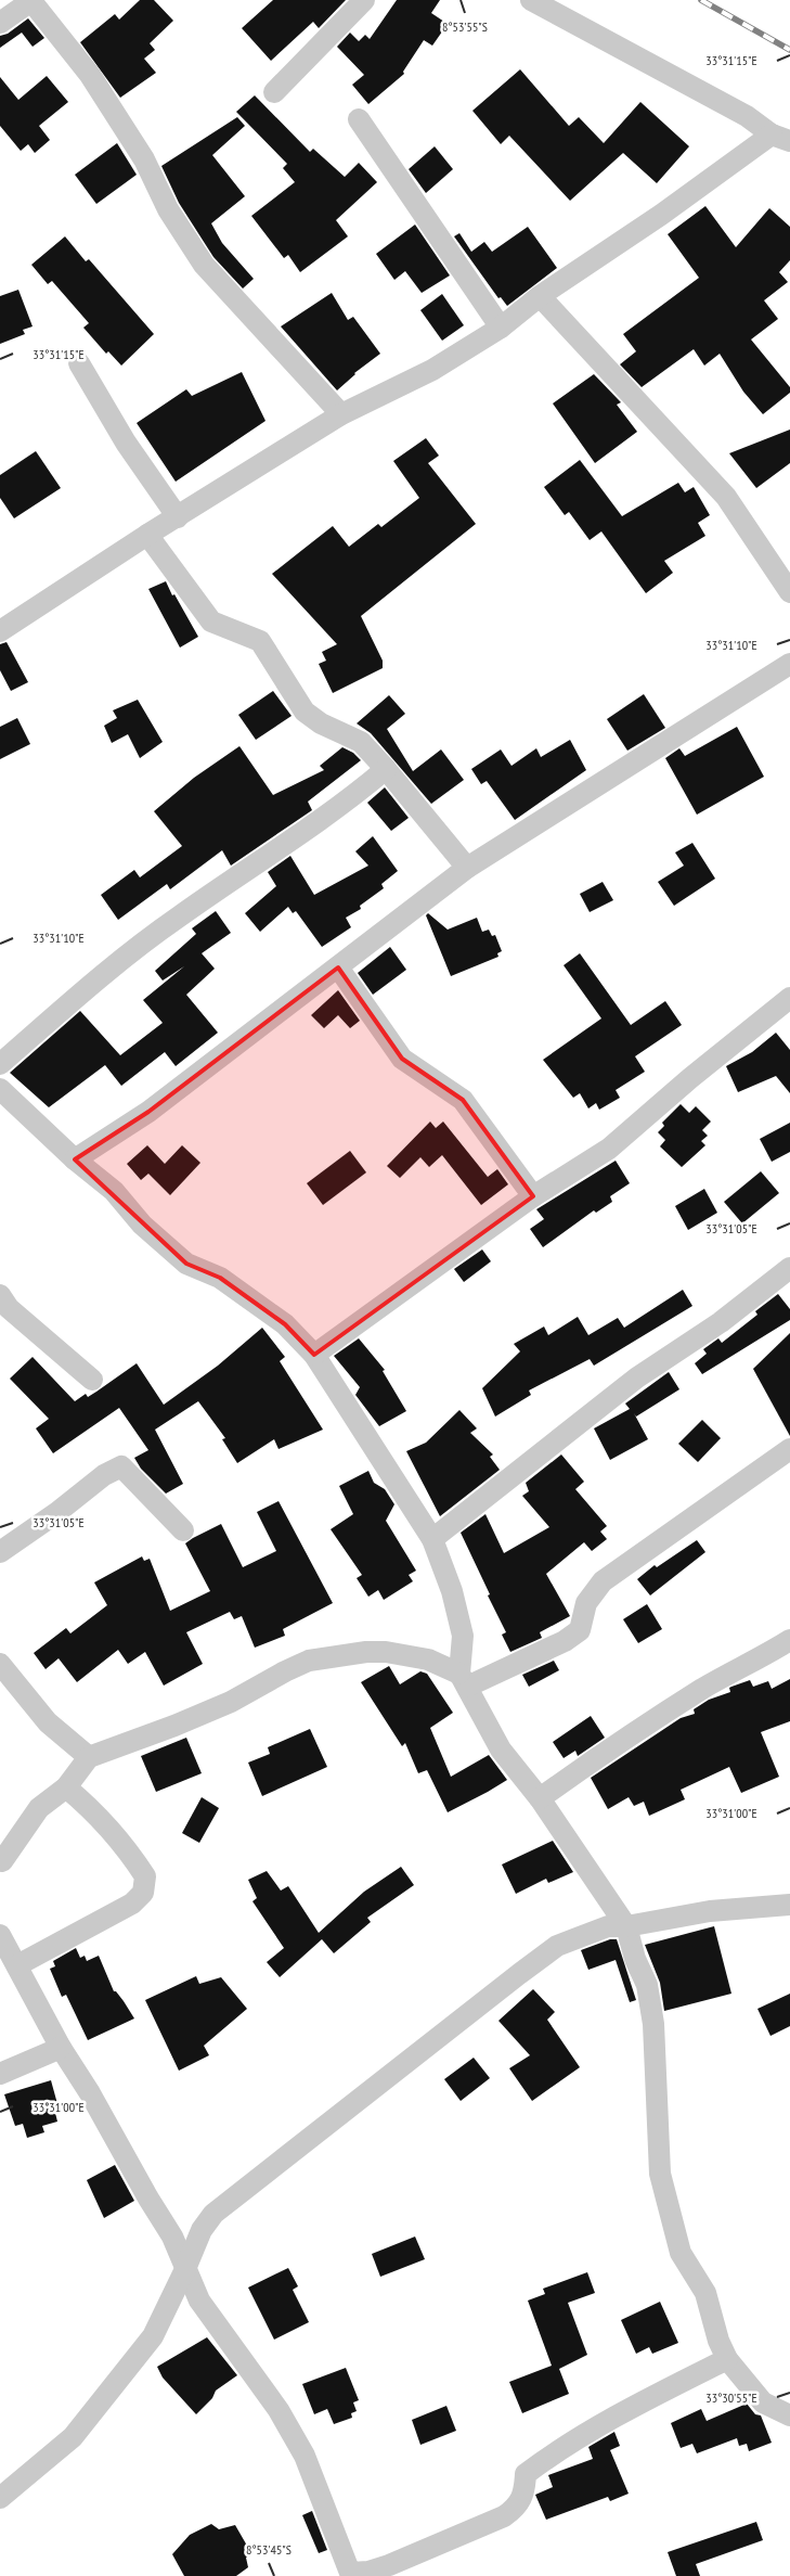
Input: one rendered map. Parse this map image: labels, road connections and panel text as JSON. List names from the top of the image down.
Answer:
{
  "coordinates": [
    "8°53'55\"S",
    "33°31'15\"E",
    "33°31'10\"E",
    "33°31'05\"E",
    "33°31'00\"E",
    "33°30'55\"E",
    "8°53'45\"S"
  ]
}
